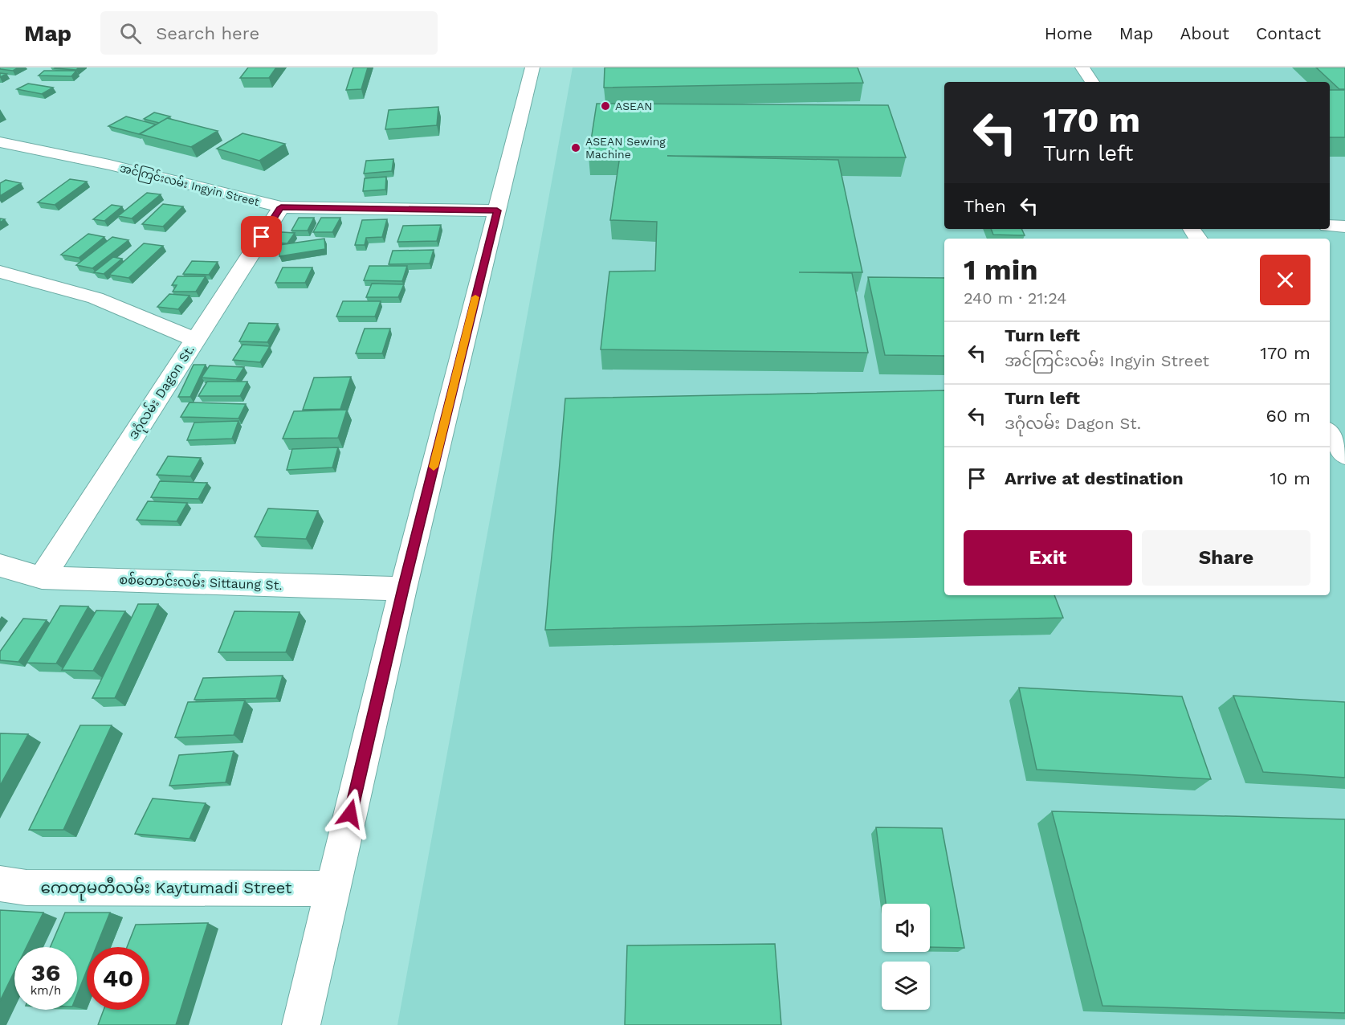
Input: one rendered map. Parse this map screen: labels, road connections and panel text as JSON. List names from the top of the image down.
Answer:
{
  "streets": {
    "street": [
      "အင်ကြင်းလမ်း Ingyin Street",
      "ဒဂုံလမ်း Dagon St.",
      "စစ်တောင်းလမ်း Sittaung St.",
      "ကေတုမတီလမ်း Kaytumadi Street"
    ]
  },
  "crossings": [
    ["အင်ကြင်းလမ်း Ingyin Street", "ဒဂုံလမ်း Dagon St."],
    ["ဒဂုံလမ်း Dagon St.", "စစ်တောင်းလမ်း Sittaung St."]
  ],
  "places": ["ASEAN", "ASEAN Sewing Machine"],
  "page": {
    "header": "Map",
    "search": "Search here",
    "nav": [
      "Home",
      "Map",
      "About",
      "Contact"
    ],
    "turn": ["170 m", "Turn left"],
    "then": "Then",
    "heading": ["1 min", "240 m · 21:24"],
    "list": [
      {
        "name": "Turn left",
        "note": "အင်ကြင်းလမ်း Ingyin Street",
        "value": "170 m"
      },
      {
        "name": "Turn left",
        "note": "ဒဂုံလမ်း Dagon St.",
        "value": "60 m"
      },
      {
        "name": "Arrive at destination",
        "value": "10 m"
      }
    ],
    "buttons": ["Exit", "Share"],
    "speed": "36 km/h",
    "limit": "40"
  }
}
